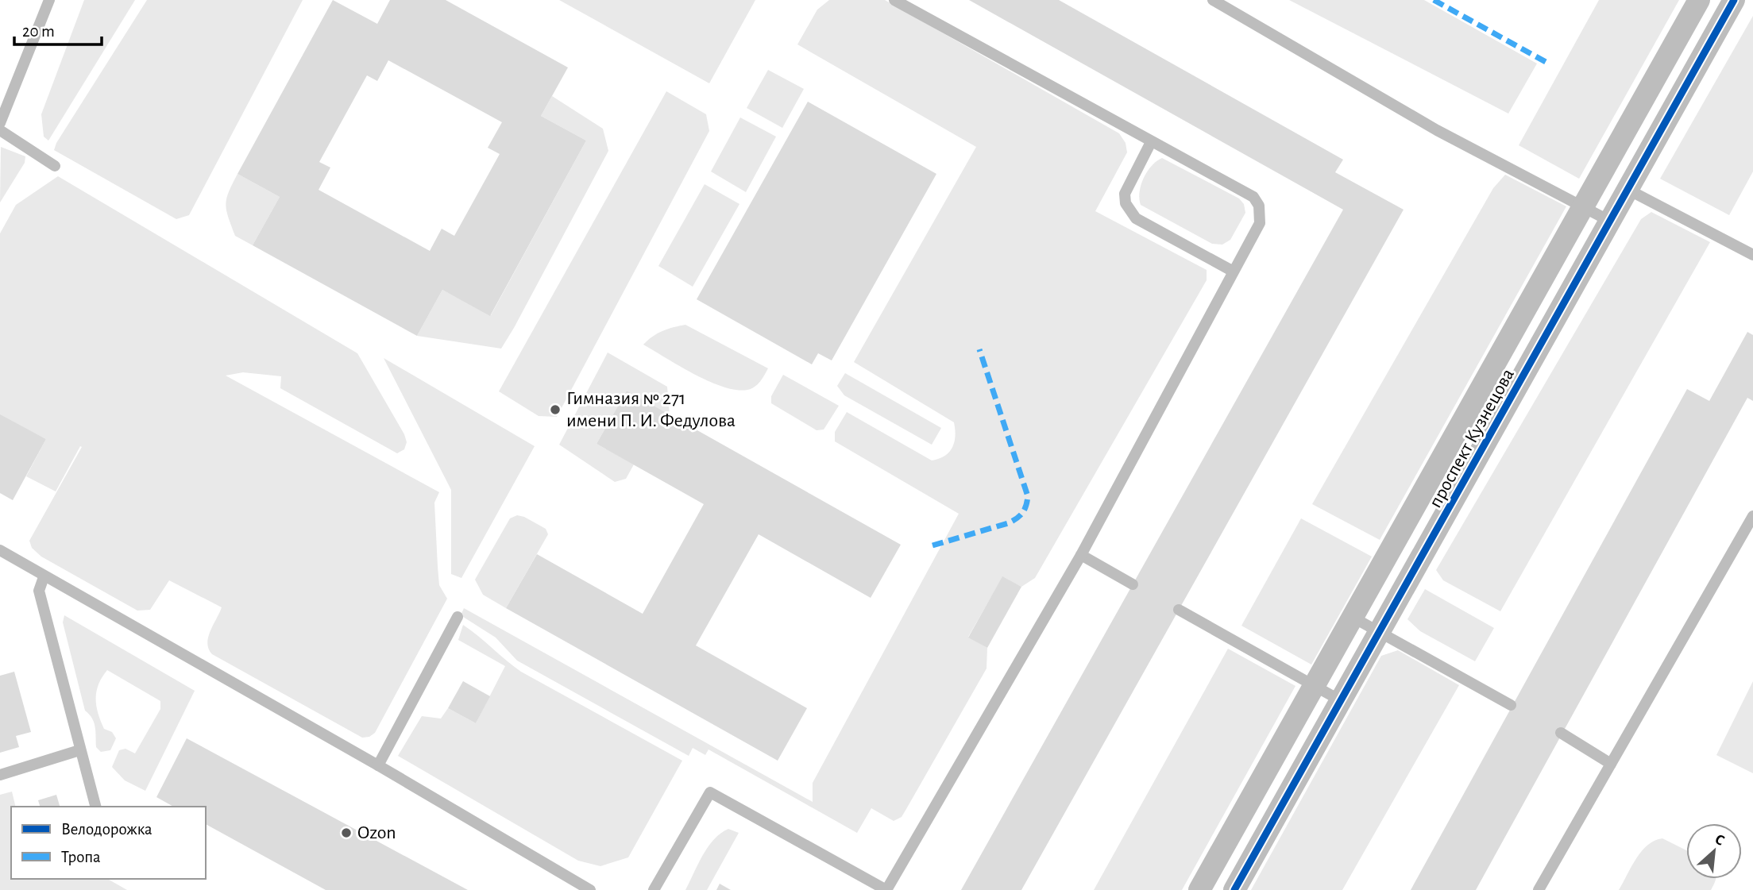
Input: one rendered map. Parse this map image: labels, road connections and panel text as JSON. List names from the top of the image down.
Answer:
{
  "streets": {
    "street": ["проспект Кузнецова"]
  },
  "places": ["Гимназия № 271 имени П. И. Федулова", "Ozon"],
  "legend": ["Велодорожка", "Тропа"],
  "scale_bar": "20 m",
  "north": "top right"
}
